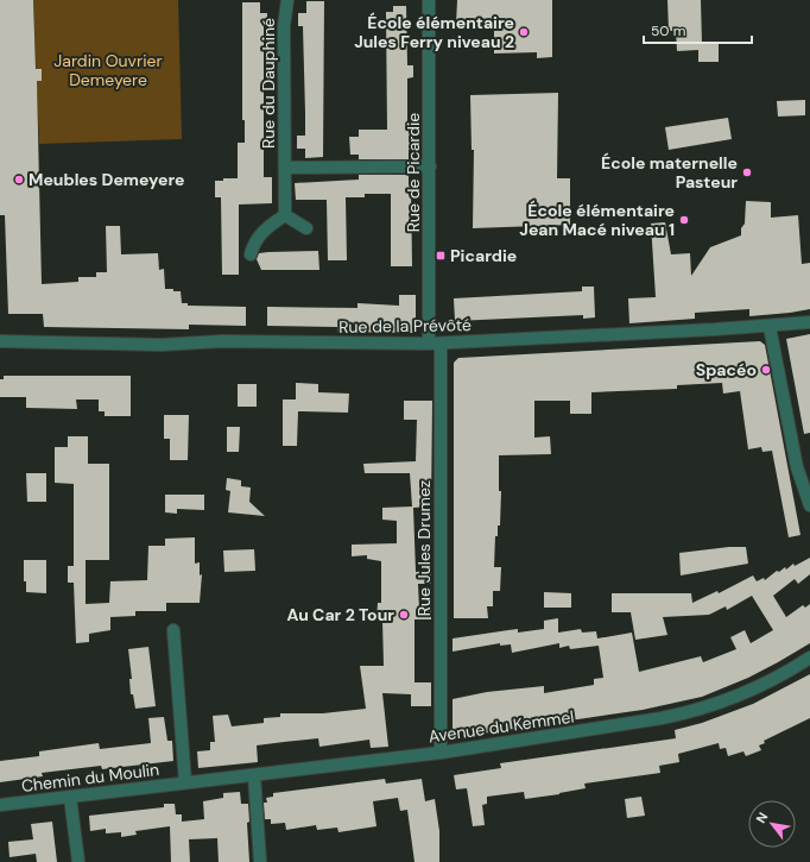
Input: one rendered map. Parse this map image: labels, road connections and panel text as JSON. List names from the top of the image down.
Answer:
{
  "streets": {
    "street": [
      "Rue du Dauphiné",
      "Rue de Picardie",
      "Rue de la Prévôté",
      "Rue Jules Drumez",
      "Avenue du Kemmel",
      "Chemin du Moulin"
    ]
  },
  "crossings": [
    ["Rue de Picardie", "Rue de la Prévôté"],
    ["Rue de Picardie", "Rue Jules Drumez"],
    ["Rue de la Prévôté", "Rue Jules Drumez"],
    ["Rue Jules Drumez", "Avenue du Kemmel"],
    ["Avenue du Kemmel", "Chemin du Moulin"]
  ],
  "parks": ["Jardin Ouvrier Demeyere"],
  "places": {
    "other": [
      "École élémentaire Jules Ferry niveau 2",
      "École maternelle Pasteur",
      "Meubles Demeyere",
      "École élémentaire Jean Macé niveau 1",
      "Spacéo",
      "Au Car 2 Tour"
    ],
    "transit": ["Picardie"]
  },
  "scale_bar": "50 m",
  "north": "top left"
}
